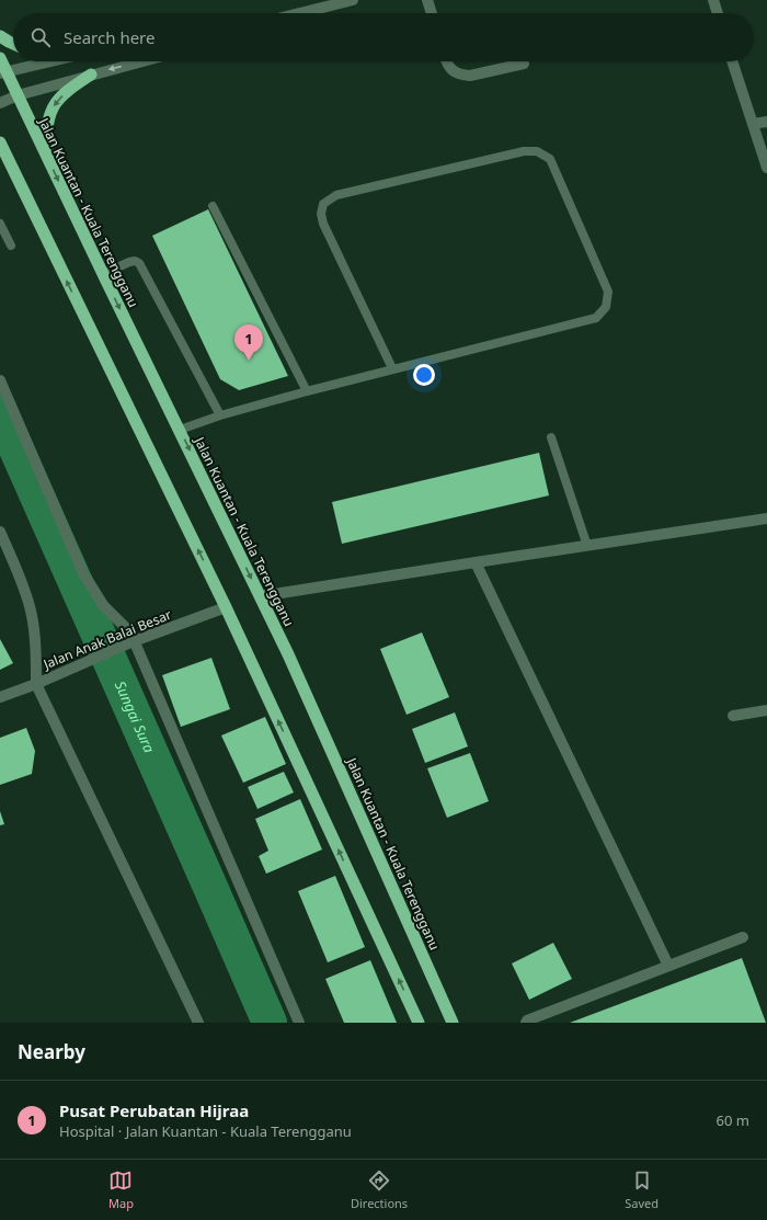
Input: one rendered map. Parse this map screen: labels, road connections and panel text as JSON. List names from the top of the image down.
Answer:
{
  "streets": {
    "highway": ["Jalan Kuantan - Kuala Terengganu"],
    "street": ["Jalan Anak Balai Besar"]
  },
  "water": ["Sungai Sura"],
  "page": {
    "search": "Search here",
    "pins": "1",
    "heading": "Nearby",
    "list": [
      {
        "mark": "1",
        "name": "Pusat Perubatan Hijraa",
        "note": "Hospital · Jalan Kuantan - Kuala Terengganu",
        "value": "60 m"
      }
    ],
    "nav": ["Map", "Directions", "Saved"]
  }
}
